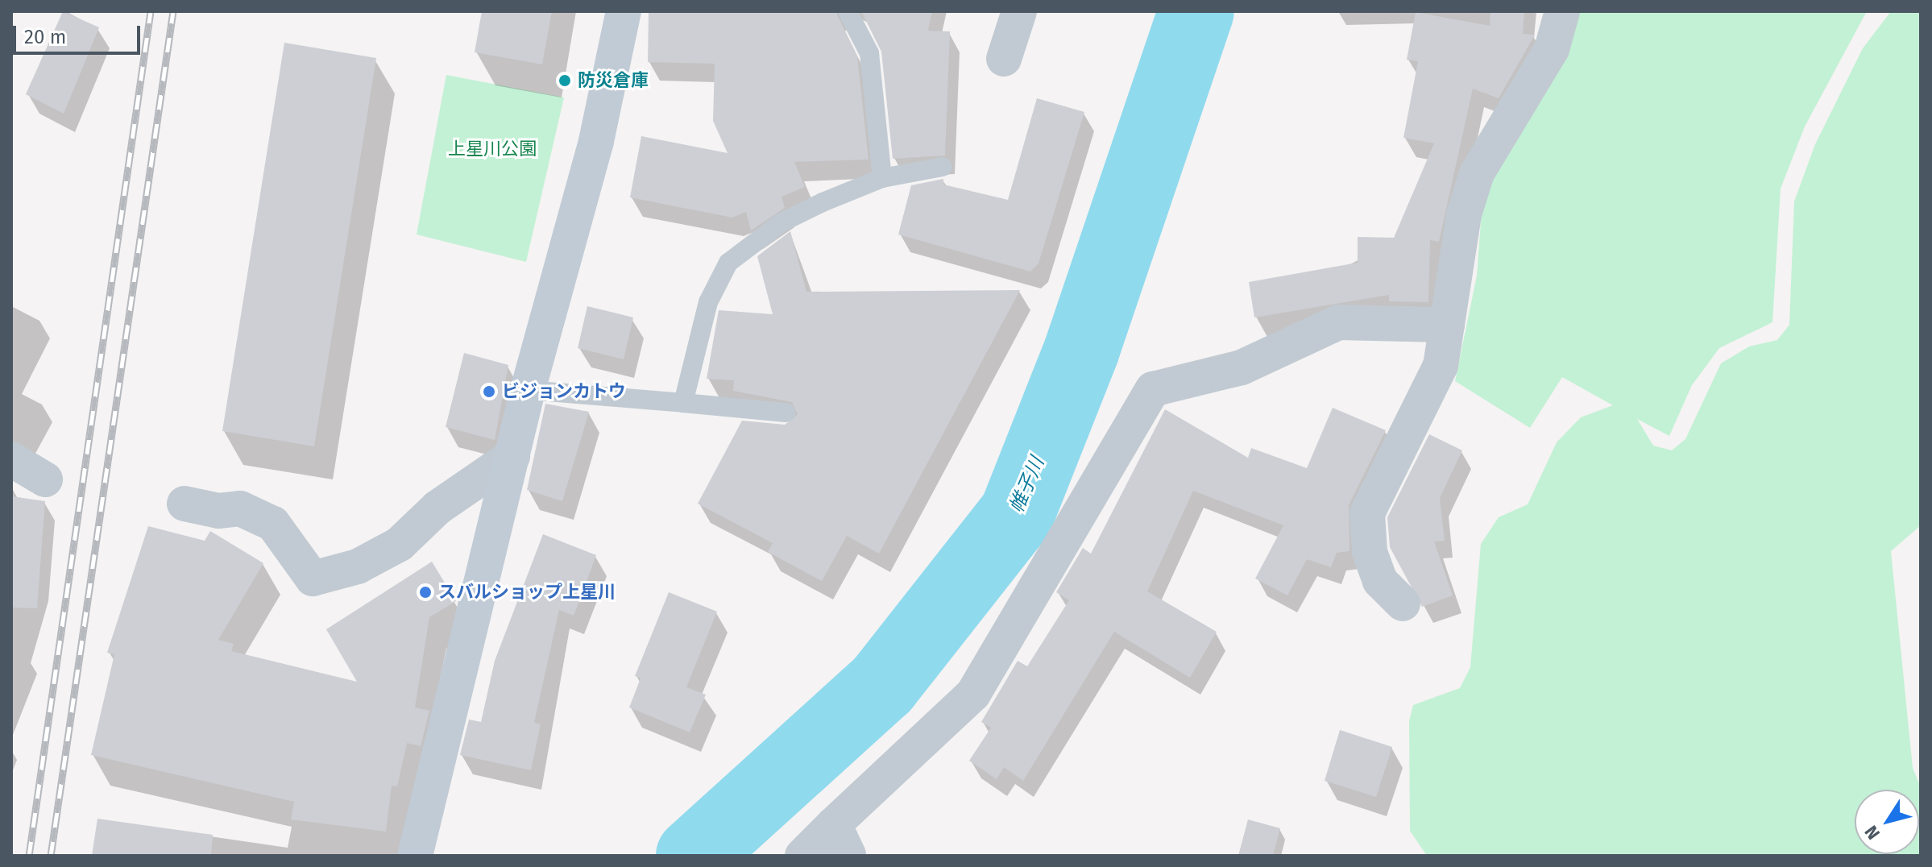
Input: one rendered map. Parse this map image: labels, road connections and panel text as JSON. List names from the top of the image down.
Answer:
{
  "water": ["帷子川"],
  "parks": ["上星川公園"],
  "places": ["防災倉庫", "ビジョンカトウ", "スバルショップ上星川"],
  "scale_bar": "20 m",
  "north": "bottom left"
}
